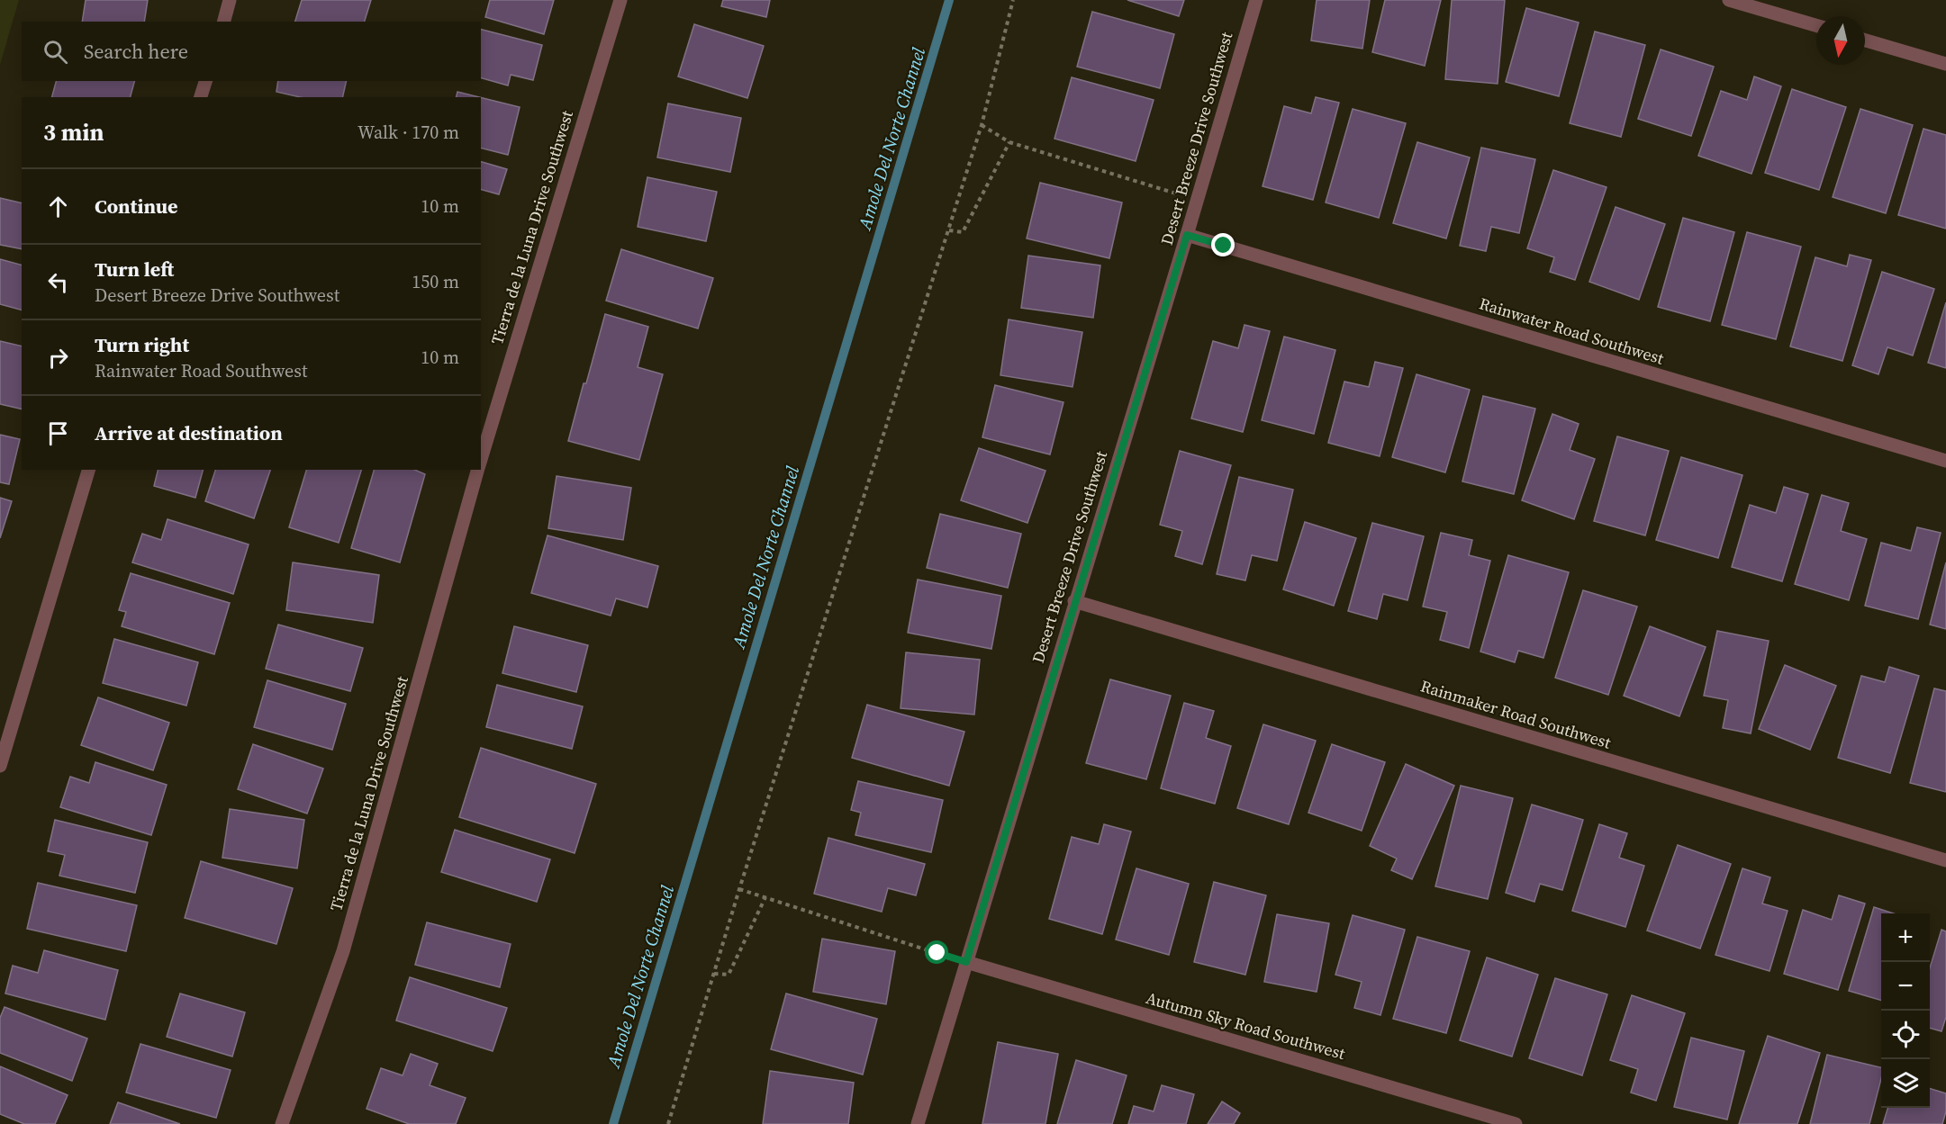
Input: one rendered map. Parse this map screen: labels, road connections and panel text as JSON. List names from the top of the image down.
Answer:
{
  "streets": {
    "street": [
      "Desert Breeze Drive Southwest",
      "Tierra de la Luna Drive Southwest",
      "Rainwater Road Southwest",
      "Rainmaker Road Southwest",
      "Autumn Sky Road Southwest"
    ]
  },
  "crossings": [
    ["Desert Breeze Drive Southwest", "Rainwater Road Southwest"],
    ["Desert Breeze Drive Southwest", "Rainmaker Road Southwest"],
    ["Desert Breeze Drive Southwest", "Autumn Sky Road Southwest"]
  ],
  "water": ["Amole Del Norte Channel"],
  "north": "bottom",
  "page": {
    "search": "Search here",
    "heading": ["3 min", "Walk · 170 m"],
    "list": [
      ["Continue", "10 m"],
      ["Turn left", "Desert Breeze Drive Southwest", "150 m"],
      ["Turn right", "Rainwater Road Southwest", "10 m"],
      "Arrive at destination"
    ],
    "map_buttons": ["+", "−"]
  }
}
